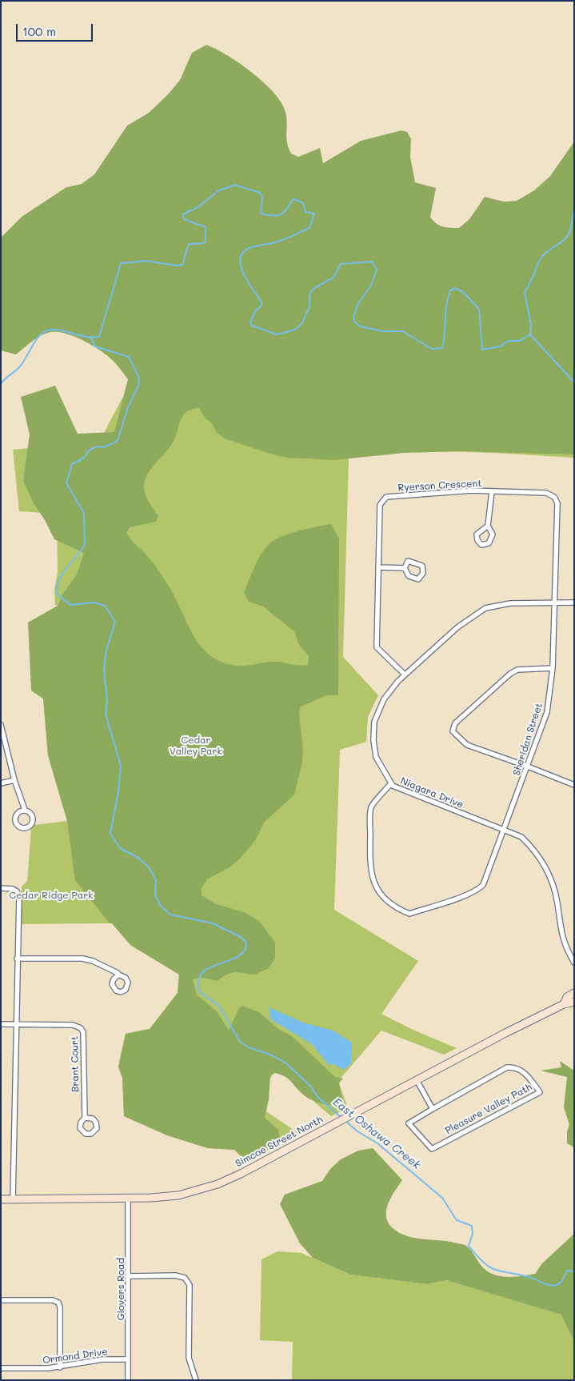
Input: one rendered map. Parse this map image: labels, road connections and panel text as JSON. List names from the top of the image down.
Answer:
{
  "streets": {
    "main road": ["Simcoe Street North"],
    "street": [
      "Ryerson Crescent",
      "Sheridan Street",
      "Niagara Drive",
      "Brant Court",
      "Pleasure Valley Path",
      "Glovers Road",
      "Ormond Drive"
    ]
  },
  "crossings": [
    ["Ryerson Crescent", "Sheridan Street"],
    ["Ryerson Crescent", "Niagara Drive"],
    ["Sheridan Street", "Niagara Drive"],
    ["Simcoe Street North", "Glovers Road"],
    ["Glovers Road", "Ormond Drive"]
  ],
  "water": ["East Oshawa Creek"],
  "parks": ["Cedar Valley Park", "Cedar Ridge Park"],
  "scale_bar": "100 m"
}
